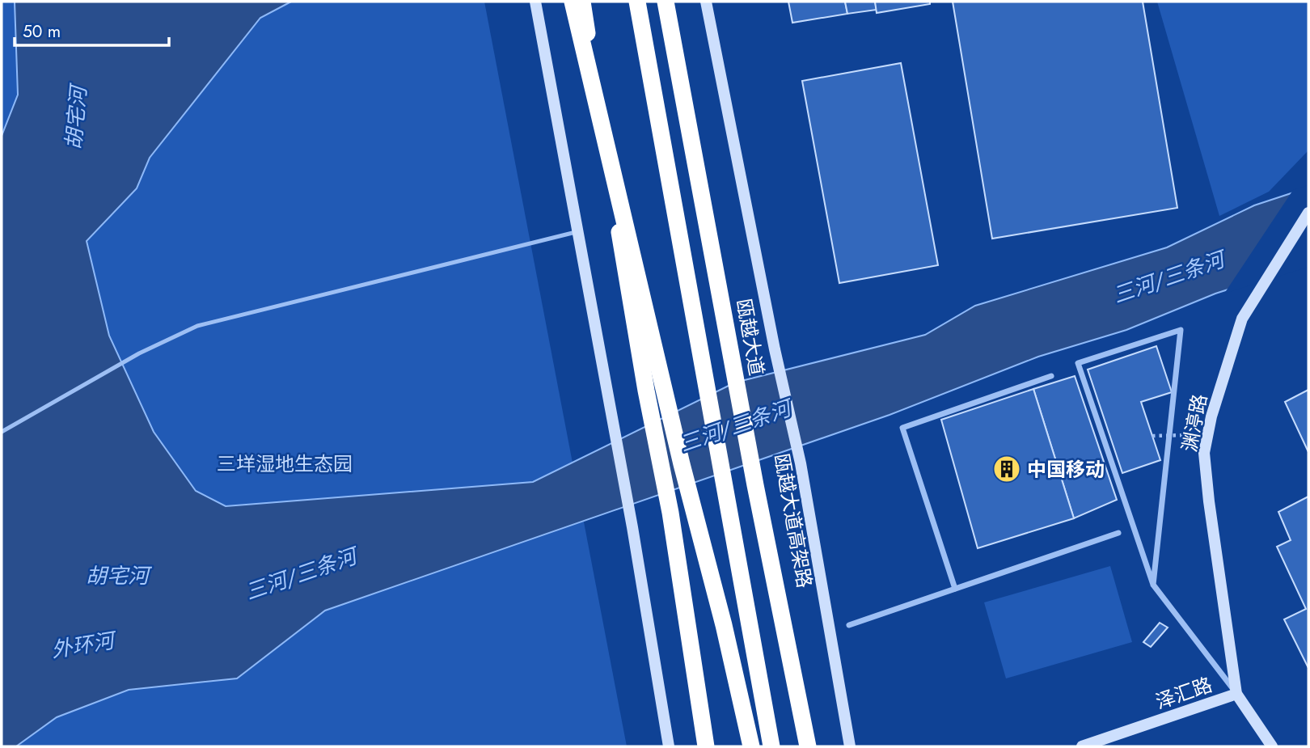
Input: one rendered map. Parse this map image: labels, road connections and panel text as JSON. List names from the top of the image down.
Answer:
{
  "streets": {
    "highway": ["瓯越大道", "瓯越大道高架路"],
    "street": ["渊渟路", "泽汇路"]
  },
  "crossings": [
    ["渊渟路", "泽汇路"]
  ],
  "water": ["胡宅河", "三河/三条河", "外环河"],
  "parks": ["三垟湿地生态园"],
  "places": {
    "building": ["中国移动"]
  },
  "scale_bar": "50 m"
}
